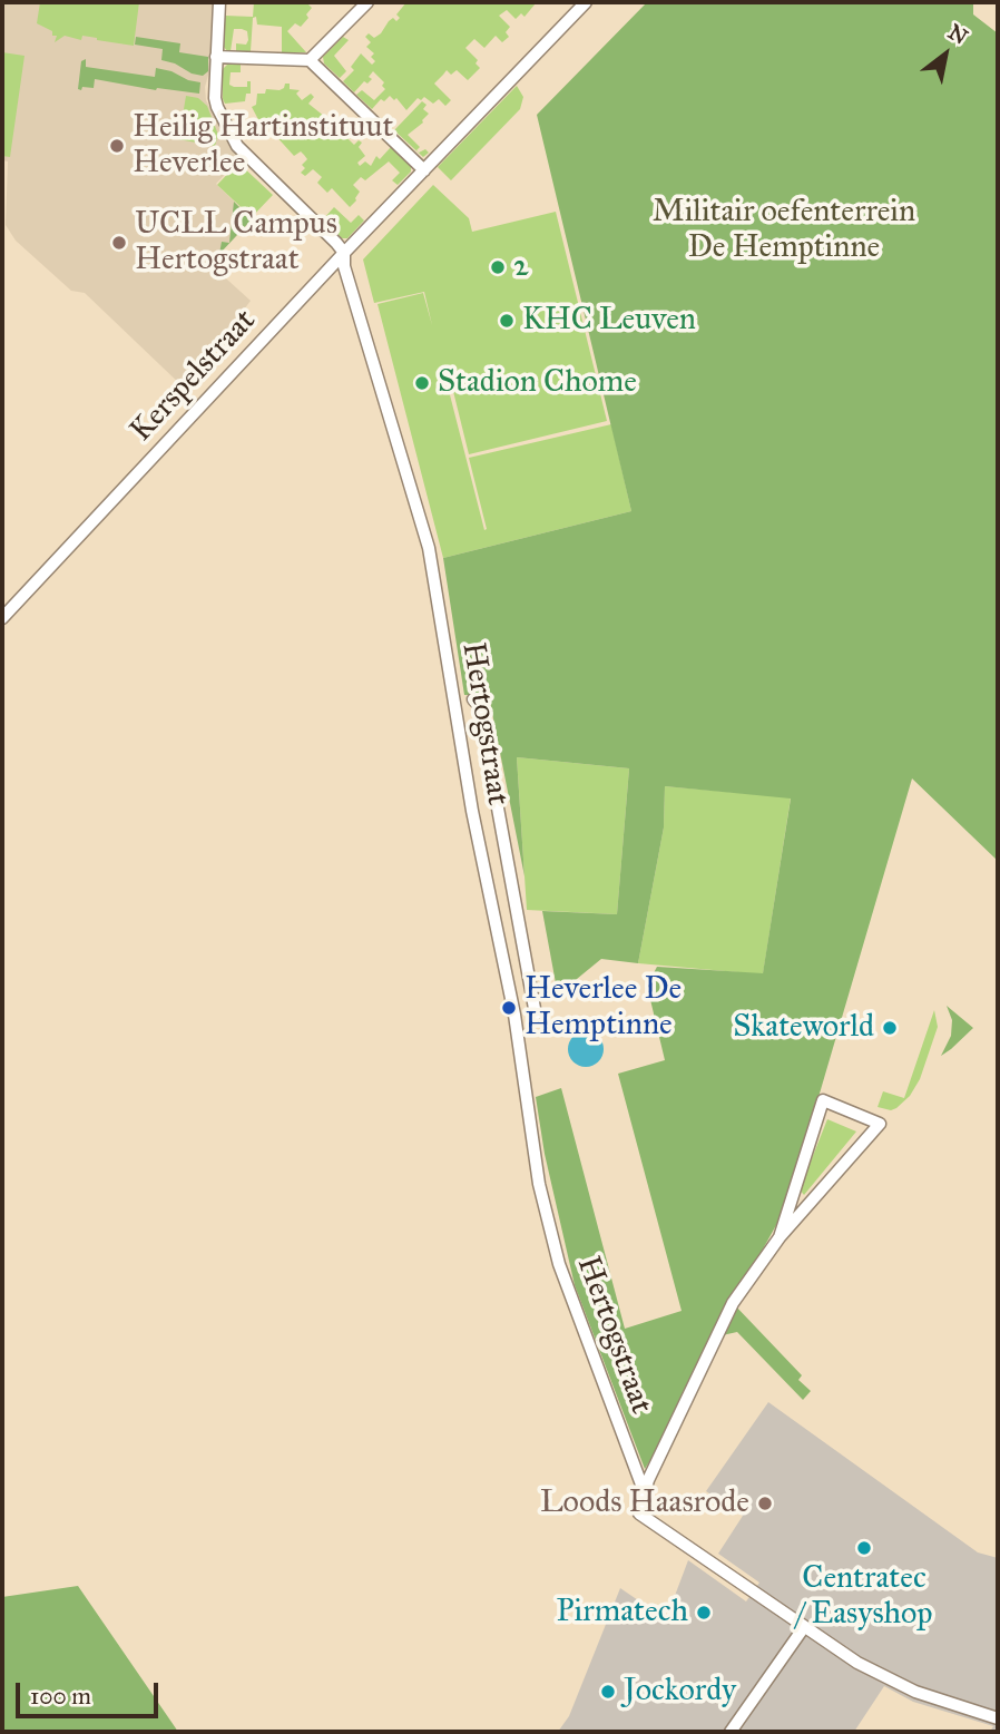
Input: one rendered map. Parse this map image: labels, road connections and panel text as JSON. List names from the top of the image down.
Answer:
{
  "streets": {
    "street": ["Kerspelstraat", "Hertogstraat"]
  },
  "crossings": [
    ["Kerspelstraat", "Hertogstraat"]
  ],
  "parks": ["Militair oefenterrein De Hemptinne"],
  "places": [
    "Heilig Hartinstituut Heverlee",
    "UCLL Campus Hertogstraat",
    "2",
    "KHC Leuven",
    "Stadion Chome",
    "Heverlee De Hemptinne",
    "Skateworld",
    "Loods Haasrode",
    "Centratec / Easyshop",
    "Pirmatech",
    "Jockordy"
  ],
  "scale_bar": "100 m",
  "north": "top right"
}
